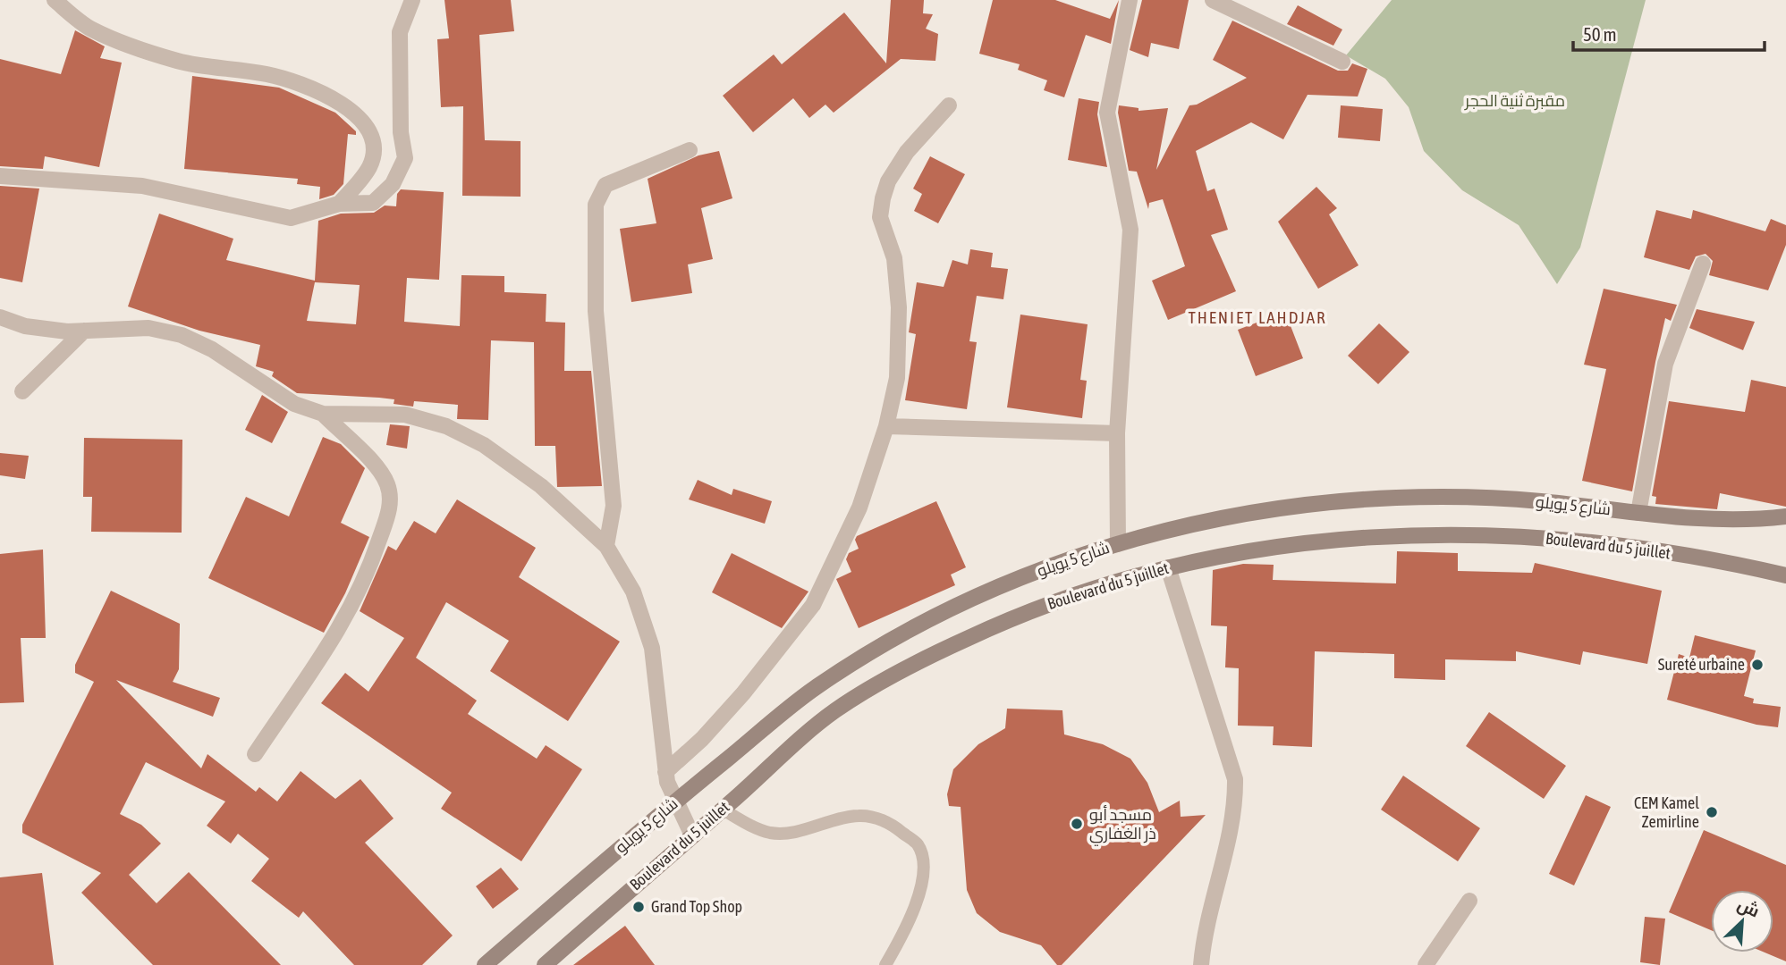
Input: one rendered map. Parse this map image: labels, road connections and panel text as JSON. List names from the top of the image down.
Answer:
{
  "streets": {
    "main road": ["شارع 5 يويلو", "Boulevard du 5 juillet"]
  },
  "districts": ["THENIET LAHDJAR"],
  "parks": ["مقبرة ثنية الحجر"],
  "places": [
    "Sureté urbaine",
    "CEM Kamel Zemirline",
    "مسجد أبو ذر الغفاري",
    "Grand Top Shop"
  ],
  "scale_bar": "50 m",
  "north": "top right"
}
